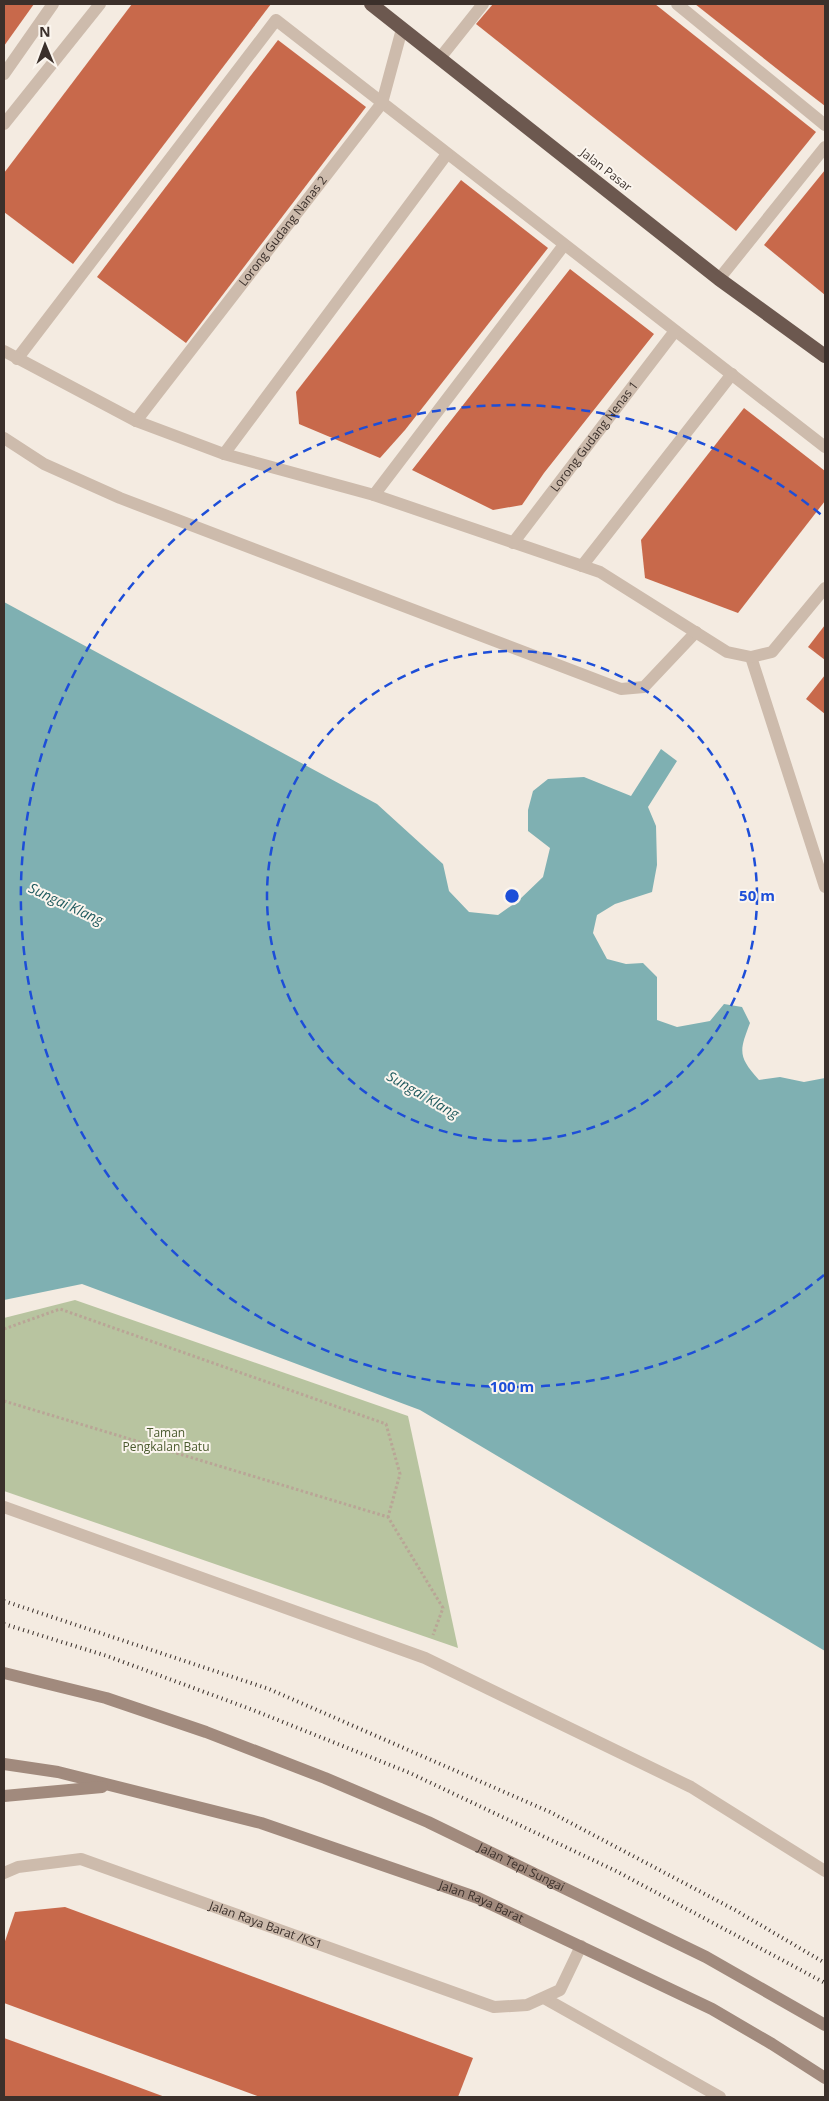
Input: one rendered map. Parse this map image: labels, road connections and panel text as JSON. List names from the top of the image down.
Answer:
{
  "streets": {
    "highway": ["Jalan Pasar"],
    "main road": ["Jalan Tepi Sungai", "Jalan Raya Barat"],
    "street": ["Lorong Gudang Nanas 2", "Lorong Gudang Nenas 1", "Jalan Raya Barat /KS1"]
  },
  "crossings": [
    ["Jalan Pasar", "Lorong Gudang Nanas 2"]
  ],
  "water": ["Sungai Klang"],
  "parks": ["Taman Pengkalan Batu"],
  "north": "top",
  "rings": ["50 m", "100 m"]
}
